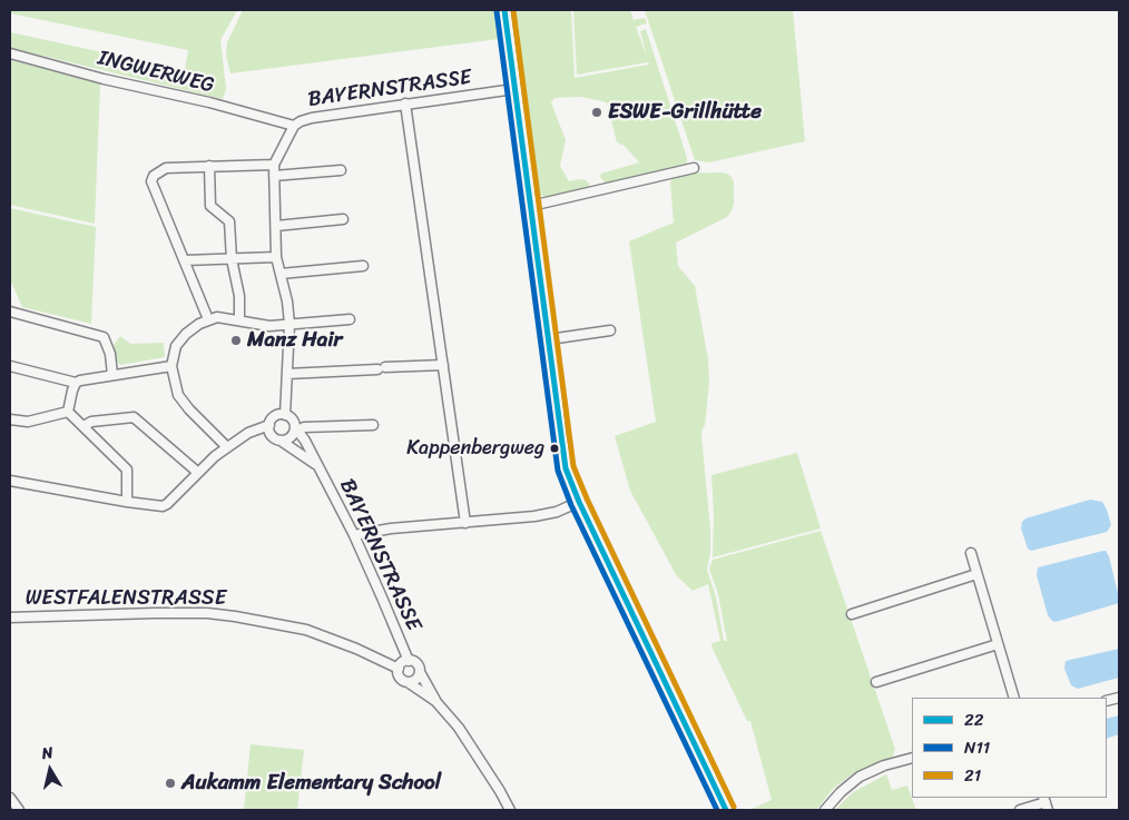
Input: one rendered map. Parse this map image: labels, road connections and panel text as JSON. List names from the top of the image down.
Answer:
{
  "streets": {
    "street": ["INGWERWEG", "BAYERNSTRASSE", "WESTFALENSTRASSE"]
  },
  "crossings": [
    ["INGWERWEG", "BAYERNSTRASSE"],
    ["BAYERNSTRASSE", "WESTFALENSTRASSE"]
  ],
  "places": [
    "ESWE-Grillhütte",
    "Manz Hair",
    "Kappenbergweg",
    "Aukamm Elementary School"
  ],
  "lines": ["transit line 22", "transit line 21", "transit line N11"],
  "legend": ["22", "N11", "21"],
  "north": "top"
}
